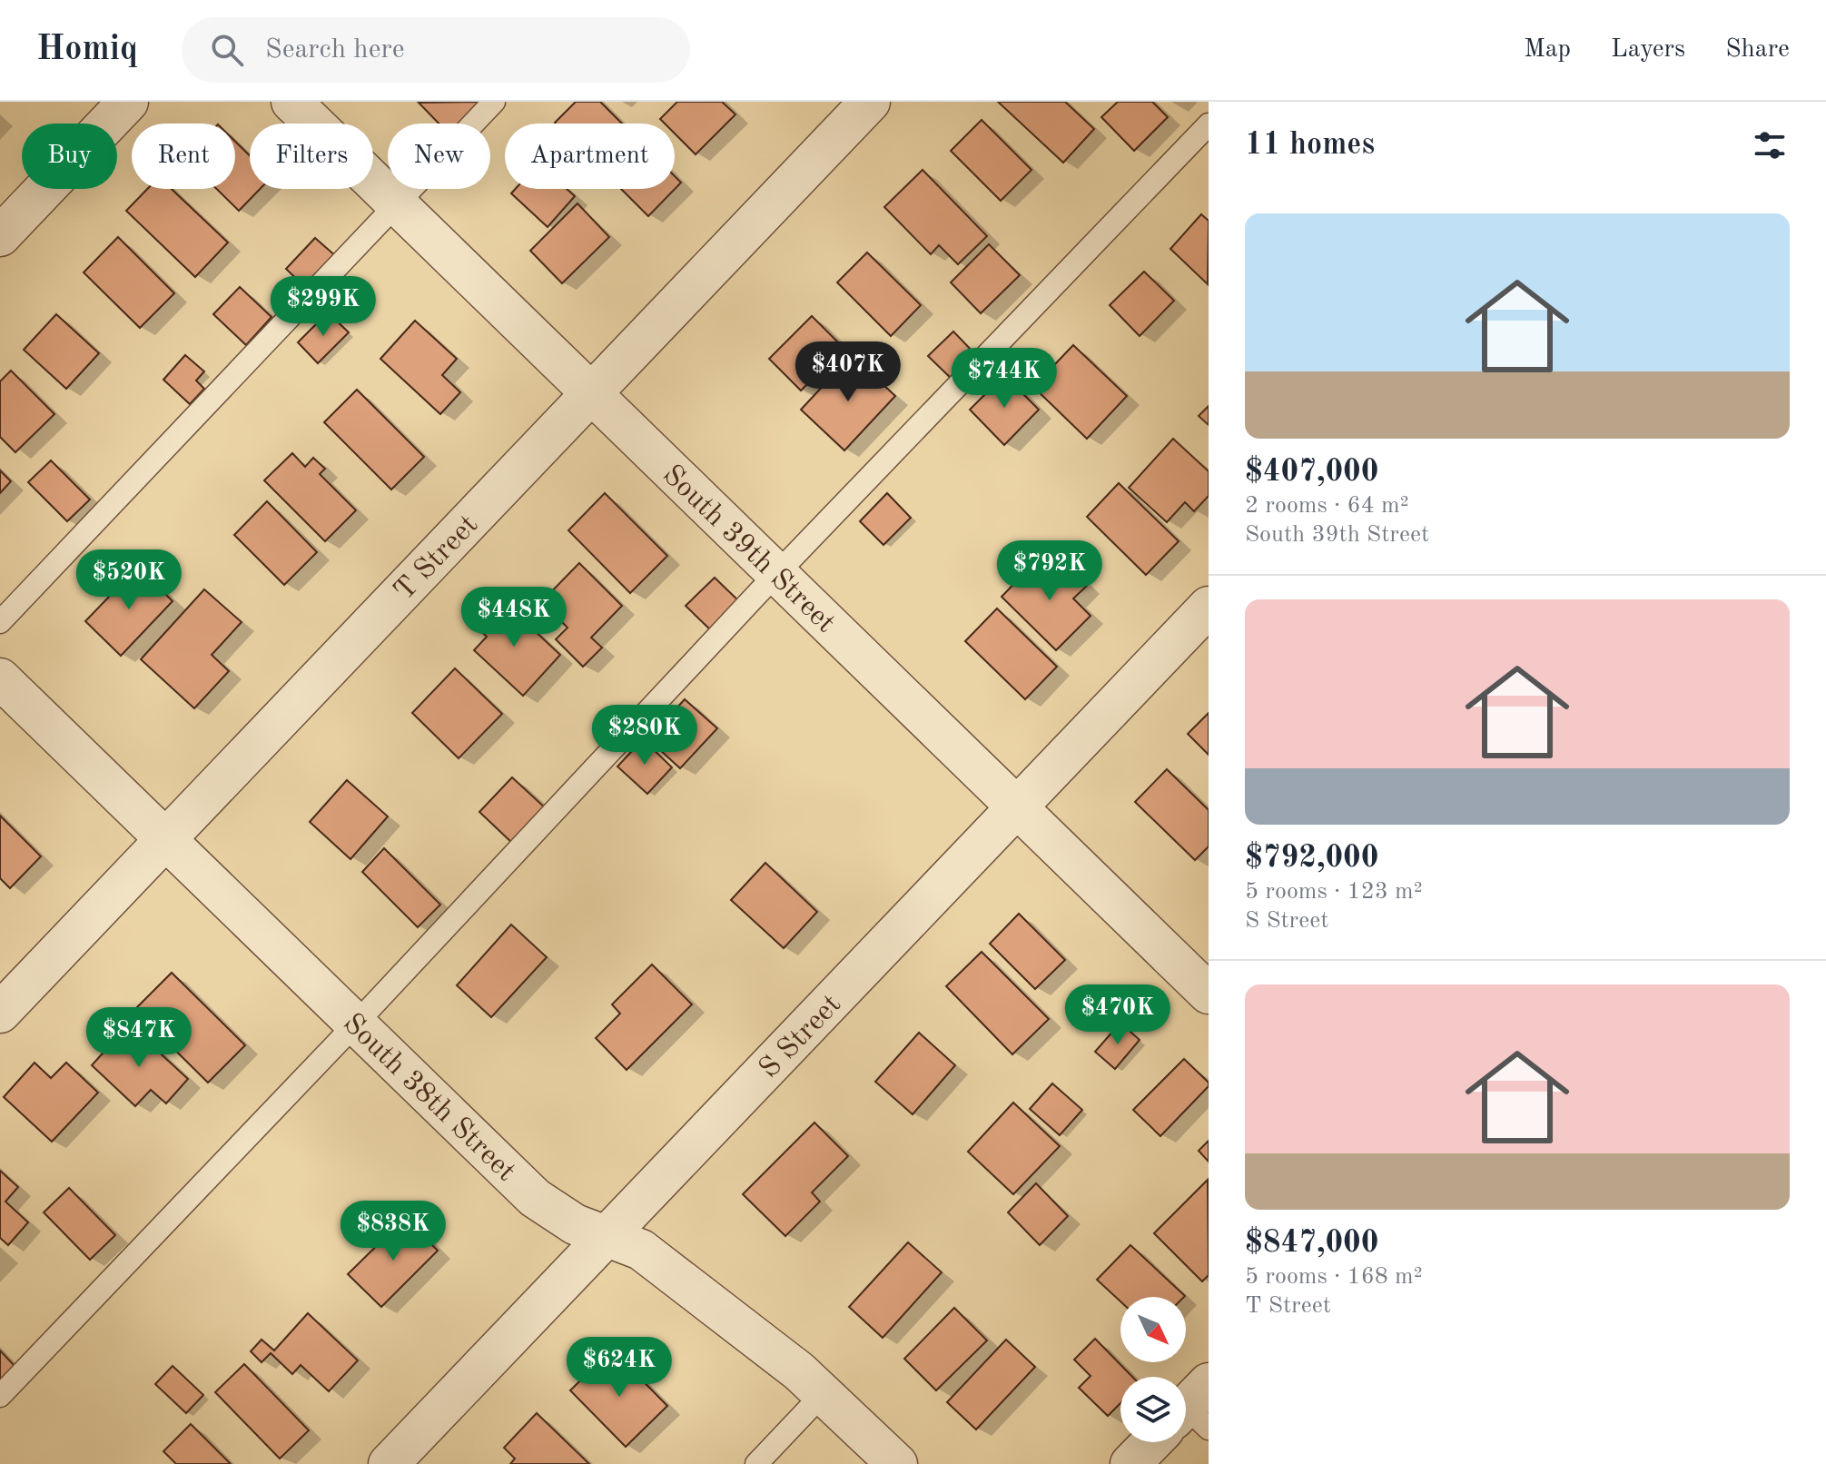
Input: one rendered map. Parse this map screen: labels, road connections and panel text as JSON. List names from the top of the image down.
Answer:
{
  "streets": {
    "street": [
      "South 39th Street",
      "T Street",
      "S Street",
      "South 38th Street"
    ]
  },
  "crossings": [
    ["South 39th Street", "T Street"],
    ["South 39th Street", "S Street"],
    ["T Street", "South 38th Street"],
    ["S Street", "South 38th Street"]
  ],
  "north": "bottom right",
  "page": {
    "header": "Homiq",
    "search": "Search here",
    "nav": ["Map", "Layers", "Share"],
    "heading": "11 homes",
    "chip": [
      "Buy",
      "Rent",
      "Filters",
      "New",
      "Apartment"
    ],
    "list": [
      {
        "name": "$407,000",
        "note": "2 rooms · 64 m² · South 39th Street"
      },
      {
        "name": "$792,000",
        "note": "5 rooms · 123 m² · S Street"
      },
      {
        "name": "$847,000",
        "note": "5 rooms · 168 m² · T Street"
      }
    ],
    "price": [
      "$299K",
      "$407K",
      "$744K",
      "$792K",
      "$520K",
      "$448K",
      "$280K",
      "$470K",
      "$847K",
      "$838K",
      "$624K"
    ]
  }
}
